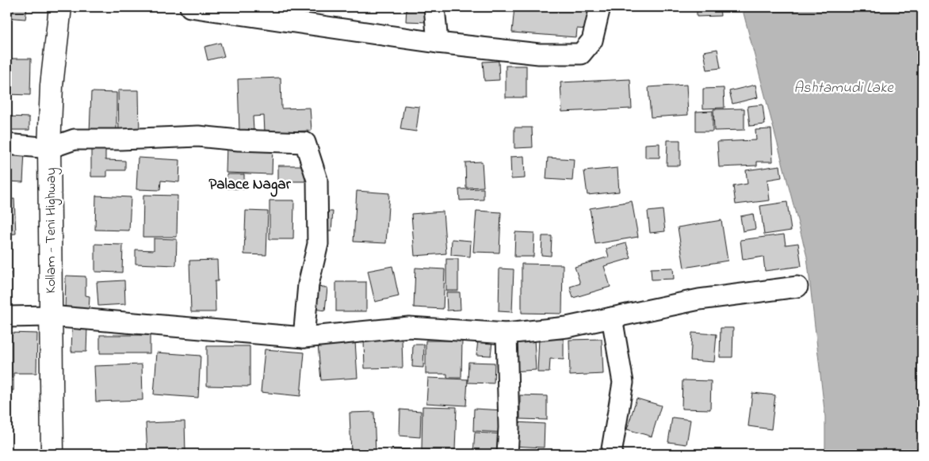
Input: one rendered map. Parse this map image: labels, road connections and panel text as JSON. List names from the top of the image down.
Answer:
{
  "streets": {
    "main road": ["Kollam - Teni Highway"]
  },
  "districts": ["Palace Nagar"],
  "water": ["Ashtamudi Lake"]
}
